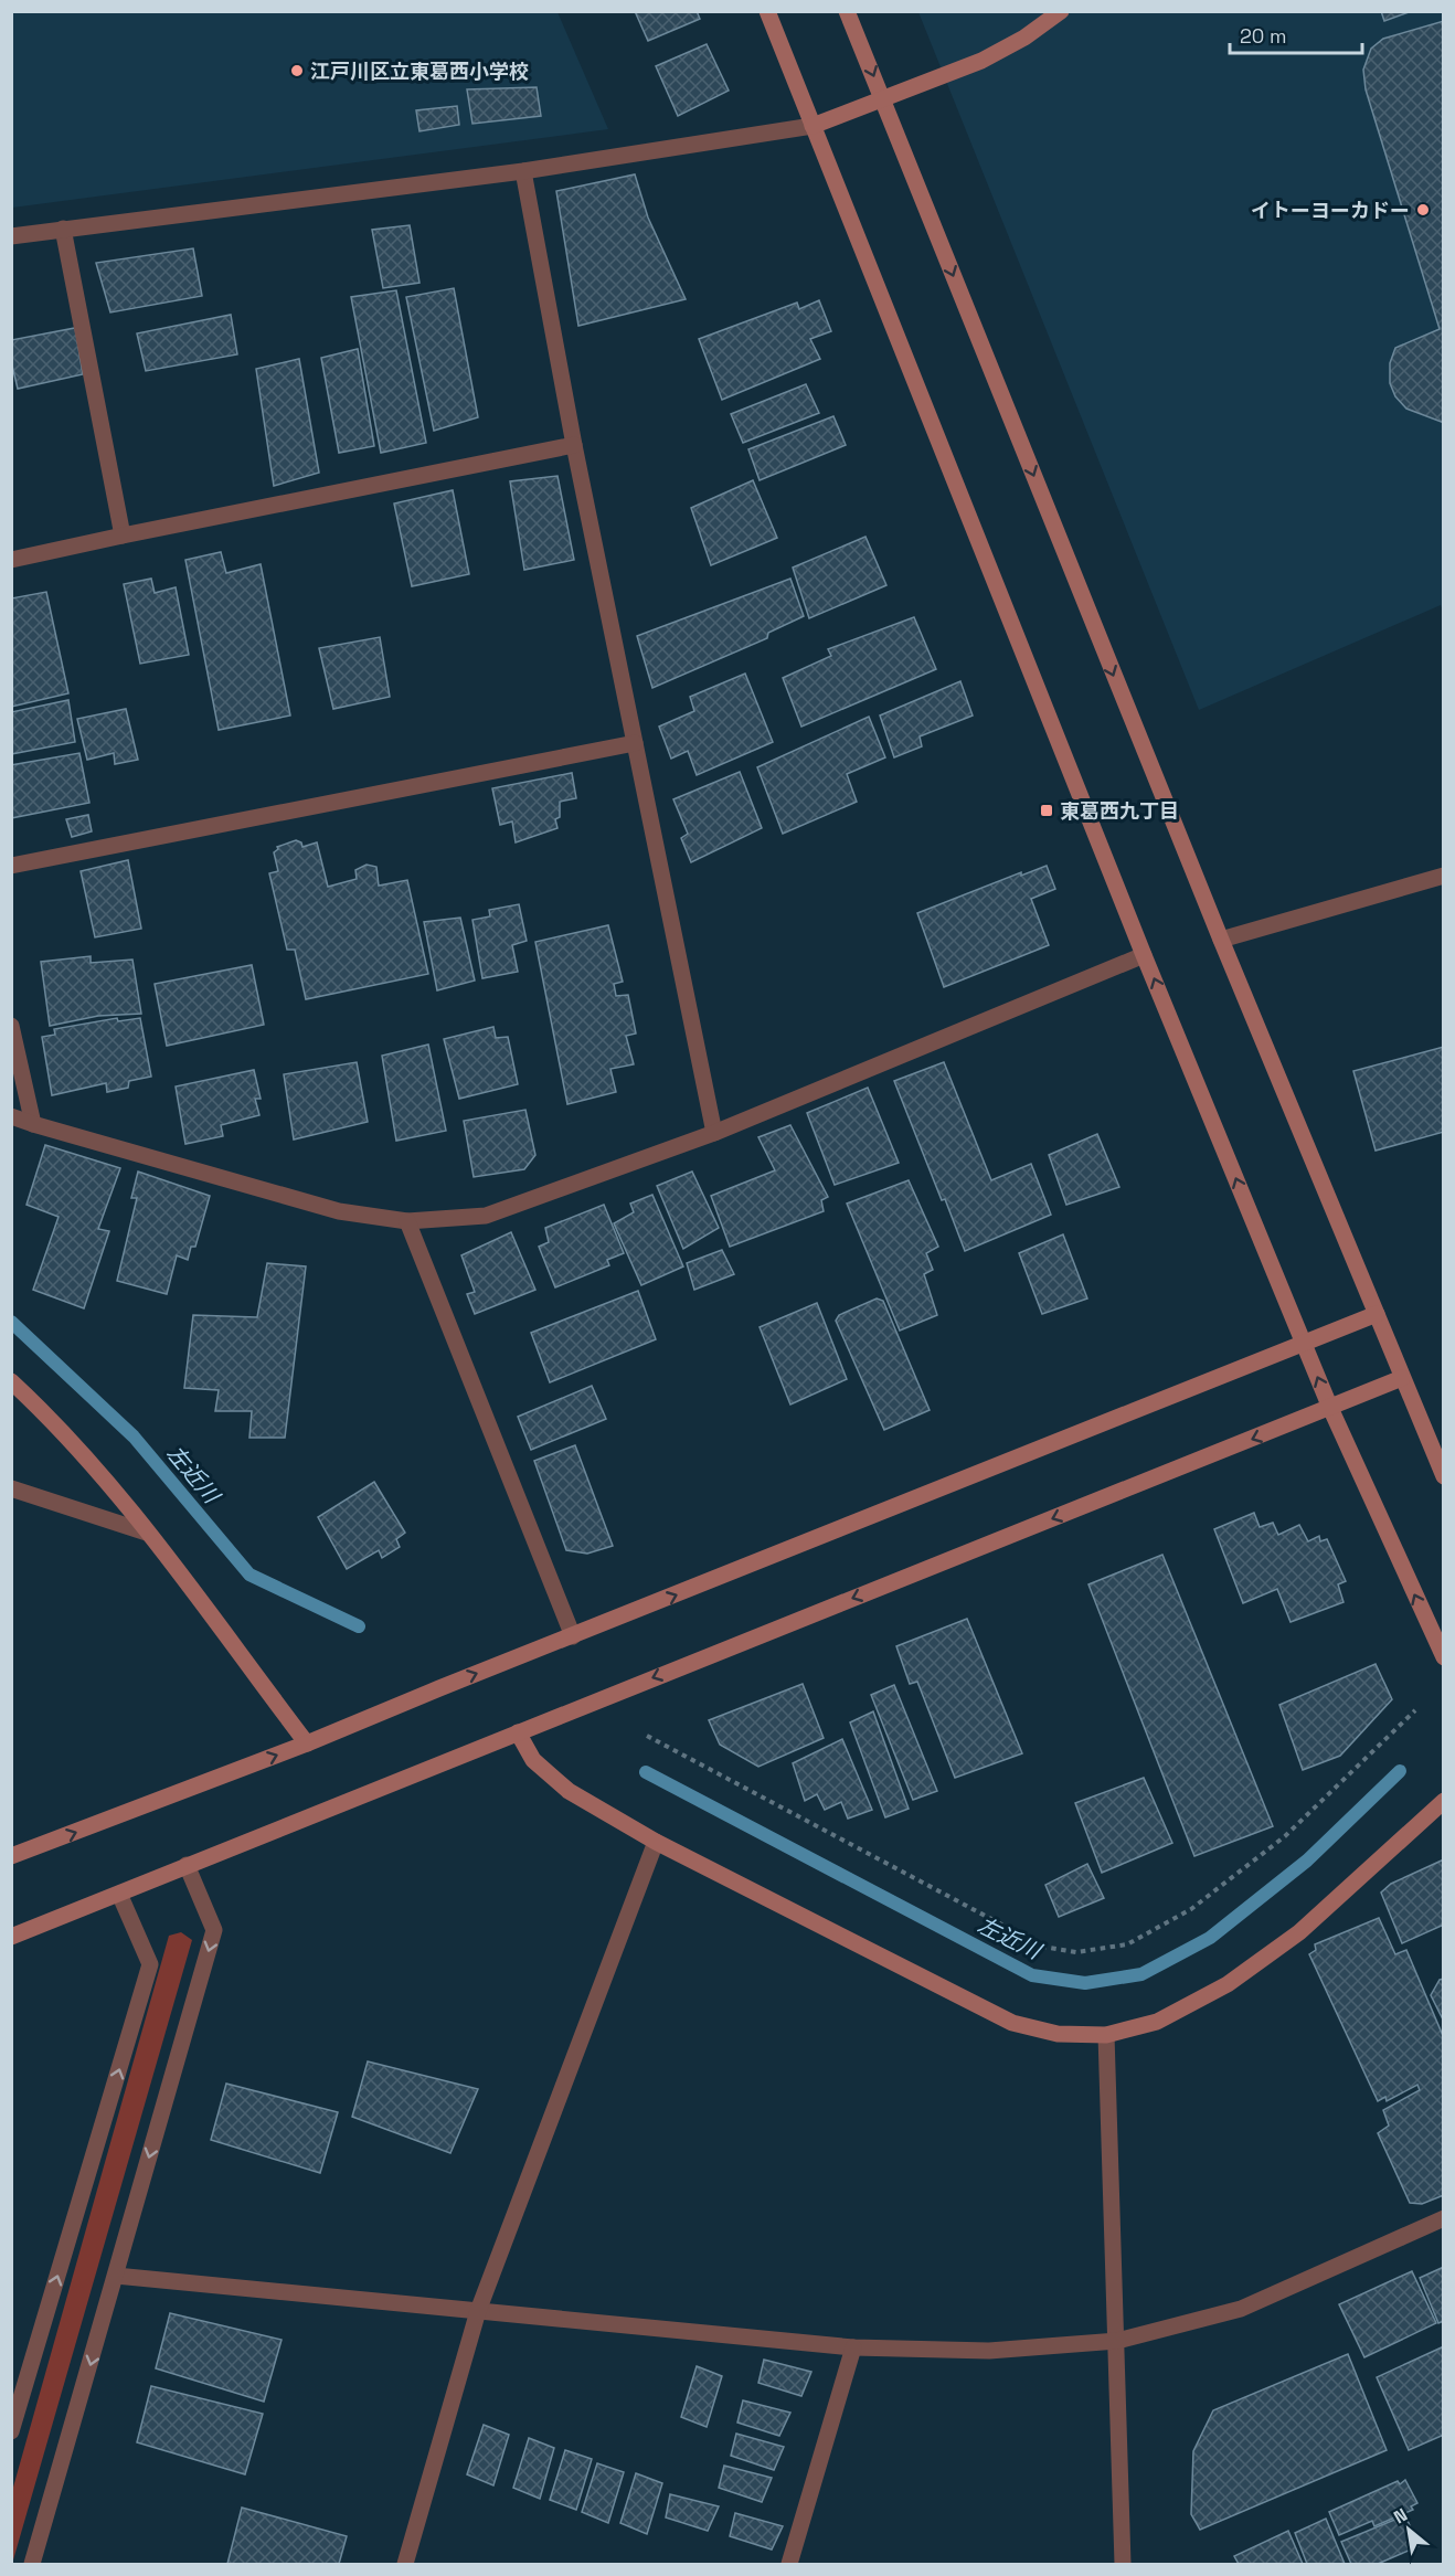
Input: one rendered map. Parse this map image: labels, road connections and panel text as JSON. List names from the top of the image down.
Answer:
{
  "water": ["左近川"],
  "places": {
    "other": ["江戸川区立東葛西小学校", "イトーヨーカドー"],
    "transit": ["東葛西九丁目"]
  },
  "scale_bar": "20 m",
  "north": "top left"
}
